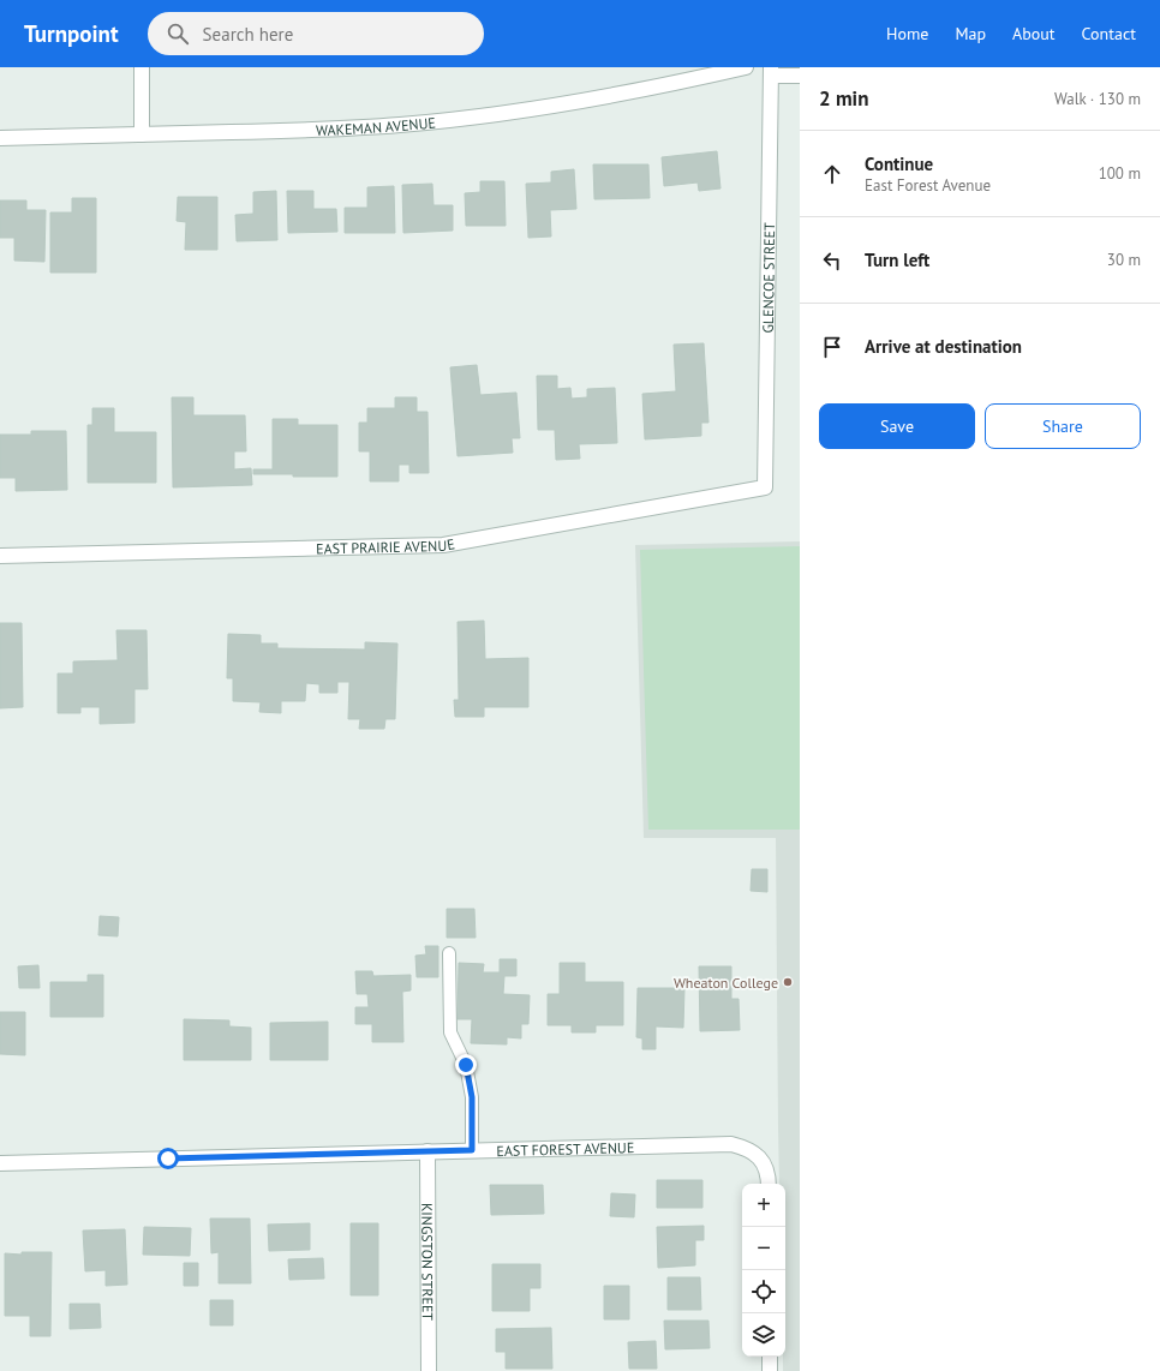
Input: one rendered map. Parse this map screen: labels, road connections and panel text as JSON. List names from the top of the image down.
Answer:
{
  "streets": {
    "street": [
      "WAKEMAN AVENUE",
      "GLENCOE STREET",
      "EAST PRAIRIE AVENUE",
      "EAST FOREST AVENUE",
      "KINGSTON STREET"
    ]
  },
  "crossings": [
    ["GLENCOE STREET", "EAST PRAIRIE AVENUE"],
    ["EAST FOREST AVENUE", "KINGSTON STREET"]
  ],
  "places": ["Wheaton College"],
  "page": {
    "header": "Turnpoint",
    "search": "Search here",
    "nav": [
      "Home",
      "Map",
      "About",
      "Contact"
    ],
    "heading": ["2 min", "Walk · 130 m"],
    "list": [
      ["Continue", "East Forest Avenue", "100 m"],
      ["Turn left", "30 m"],
      "Arrive at destination"
    ],
    "buttons": ["Save", "Share"],
    "map_buttons": ["+", "−"]
  }
}
